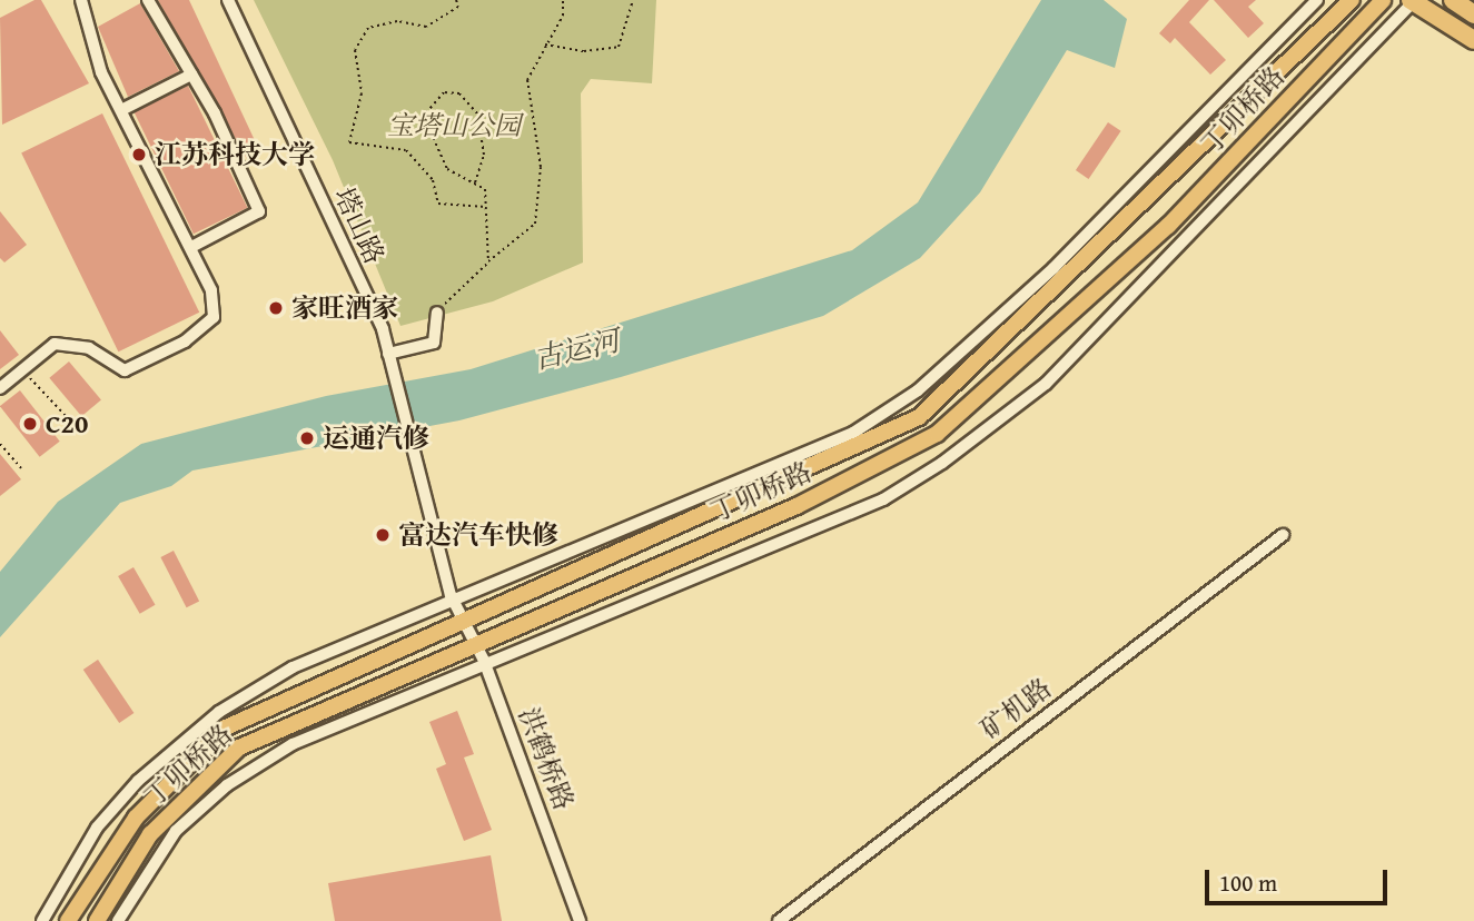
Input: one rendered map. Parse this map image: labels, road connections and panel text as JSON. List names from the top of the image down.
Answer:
{
  "streets": {
    "main road": ["丁卯桥路"],
    "street": ["塔山路", "矿机路", "洪鹤桥路"]
  },
  "crossings": [
    ["丁卯桥路", "塔山路"],
    ["丁卯桥路", "洪鹤桥路"],
    ["塔山路", "洪鹤桥路"]
  ],
  "water": ["古运河"],
  "parks": ["宝塔山公园"],
  "places": [
    "江苏科技大学",
    "家旺酒家",
    "C20",
    "运通汽修",
    "富达汽车快修"
  ],
  "scale_bar": "100 m"
}
